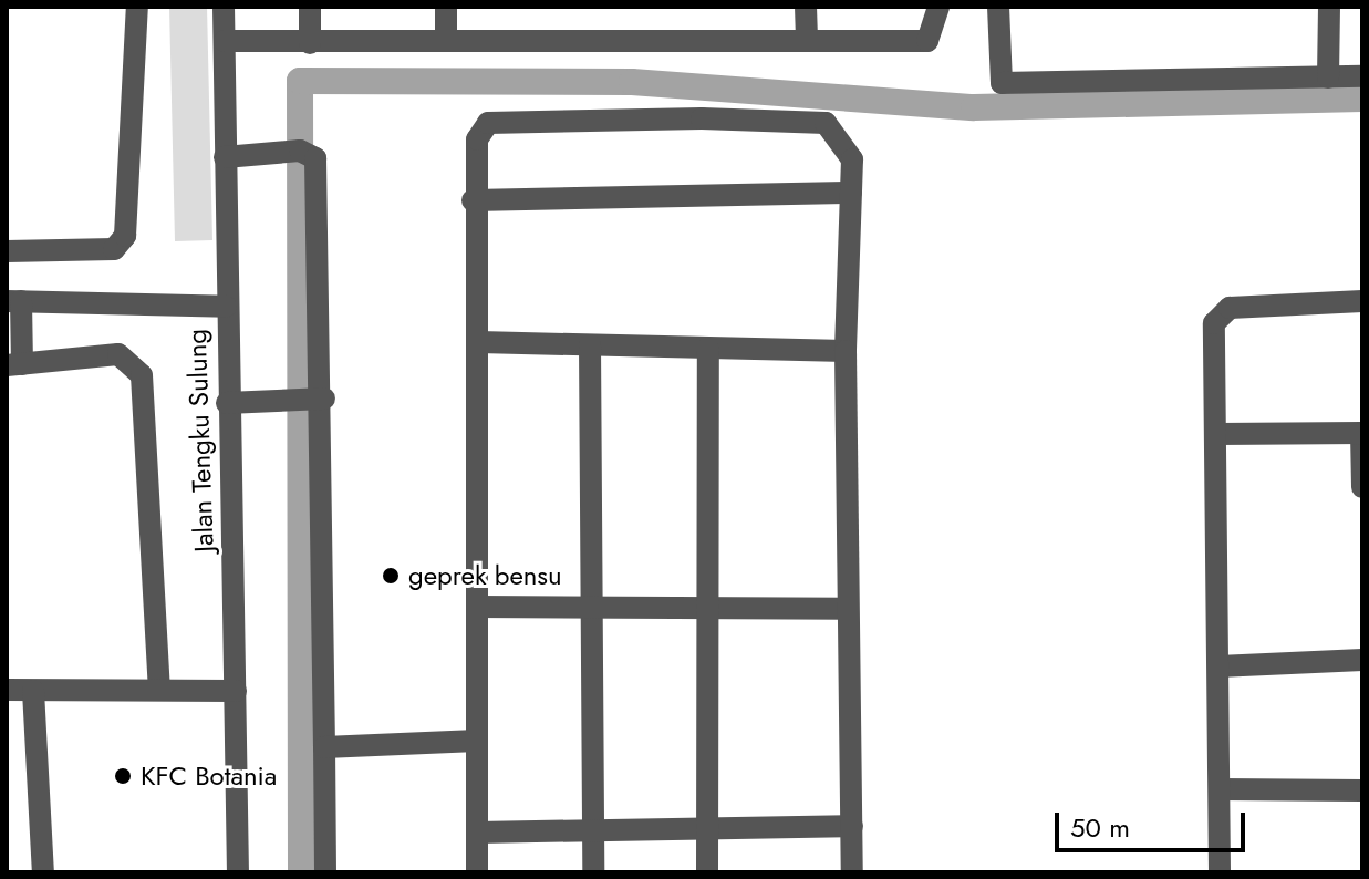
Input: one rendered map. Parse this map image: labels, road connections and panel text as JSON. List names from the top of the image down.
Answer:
{
  "streets": {
    "street": ["Jalan Tengku Sulung"]
  },
  "places": ["geprek bensu", "KFC Botania"],
  "scale_bar": "50 m"
}
